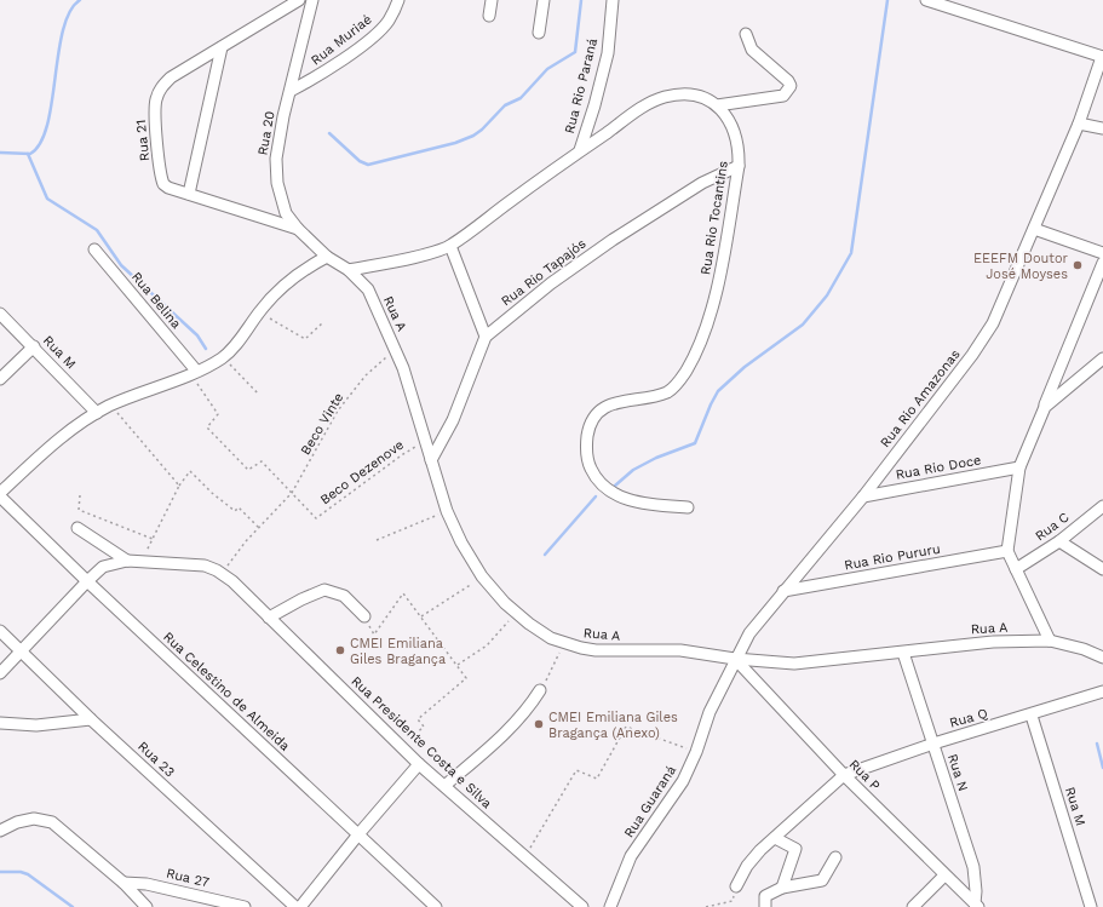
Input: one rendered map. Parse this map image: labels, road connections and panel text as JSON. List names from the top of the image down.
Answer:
{
  "streets": {
    "street": [
      "Rua Muriaé",
      "Rua Rio Paraná",
      "Rua 20",
      "Rua 21",
      "Rua Rio Tocantins",
      "Rua Rio Tapajós",
      "Rua Belina",
      "Rua A",
      "Rua M",
      "Rua Rio Amazonas",
      "Rua Rio Doce",
      "Rua C",
      "Rua Rio Pururu",
      "Rua Celestino de Almeida",
      "Rua Q",
      "Rua Presidente Costa e Silva",
      "Rua 23",
      "Rua N",
      "Rua P",
      "Rua Guaraná",
      "Rua 27"
    ],
    "path": ["Beco Vinte", "Beco Dezenove"]
  },
  "crossings": [
    ["Rua Muriaé", "Rua 20"],
    ["Rua Rio Paraná", "Rua Rio Tocantins"],
    ["Rua 20", "Rua 21"],
    ["Rua 20", "Rua A"],
    ["Rua Rio Tocantins", "Rua Rio Tapajós"],
    ["Rua Rio Tocantins", "Rua A"],
    ["Rua Rio Tapajós", "Rua A"],
    ["Rua A", "Rua Rio Amazonas"],
    ["Rua A", "Beco Vinte"],
    ["Rua A", "Beco Dezenove"],
    ["Rua A", "Rua N"],
    ["Rua A", "Rua P"],
    ["Rua A", "Rua Guaraná"],
    ["Rua M", "Rua Q"],
    ["Rua Rio Amazonas", "Rua Rio Doce"],
    ["Rua Rio Amazonas", "Rua Rio Pururu"],
    ["Rua Rio Amazonas", "Rua P"],
    ["Rua Rio Amazonas", "Rua Guaraná"],
    ["Beco Vinte", "Beco Dezenove"],
    ["Beco Vinte", "Rua Presidente Costa e Silva"],
    ["Rua Celestino de Almeida", "Rua Presidente Costa e Silva"],
    ["Rua Q", "Rua N"],
    ["Rua Q", "Rua P"],
    ["Rua Presidente Costa e Silva", "Rua 23"],
    ["Rua N", "Rua P"],
    ["Rua P", "Rua Guaraná"]
  ],
  "places": ["EEEFM Doutor José Moyses", "CMEI Emiliana Giles Bragança", "CMEI Emiliana Giles Bragança (Anexo)"]
}
